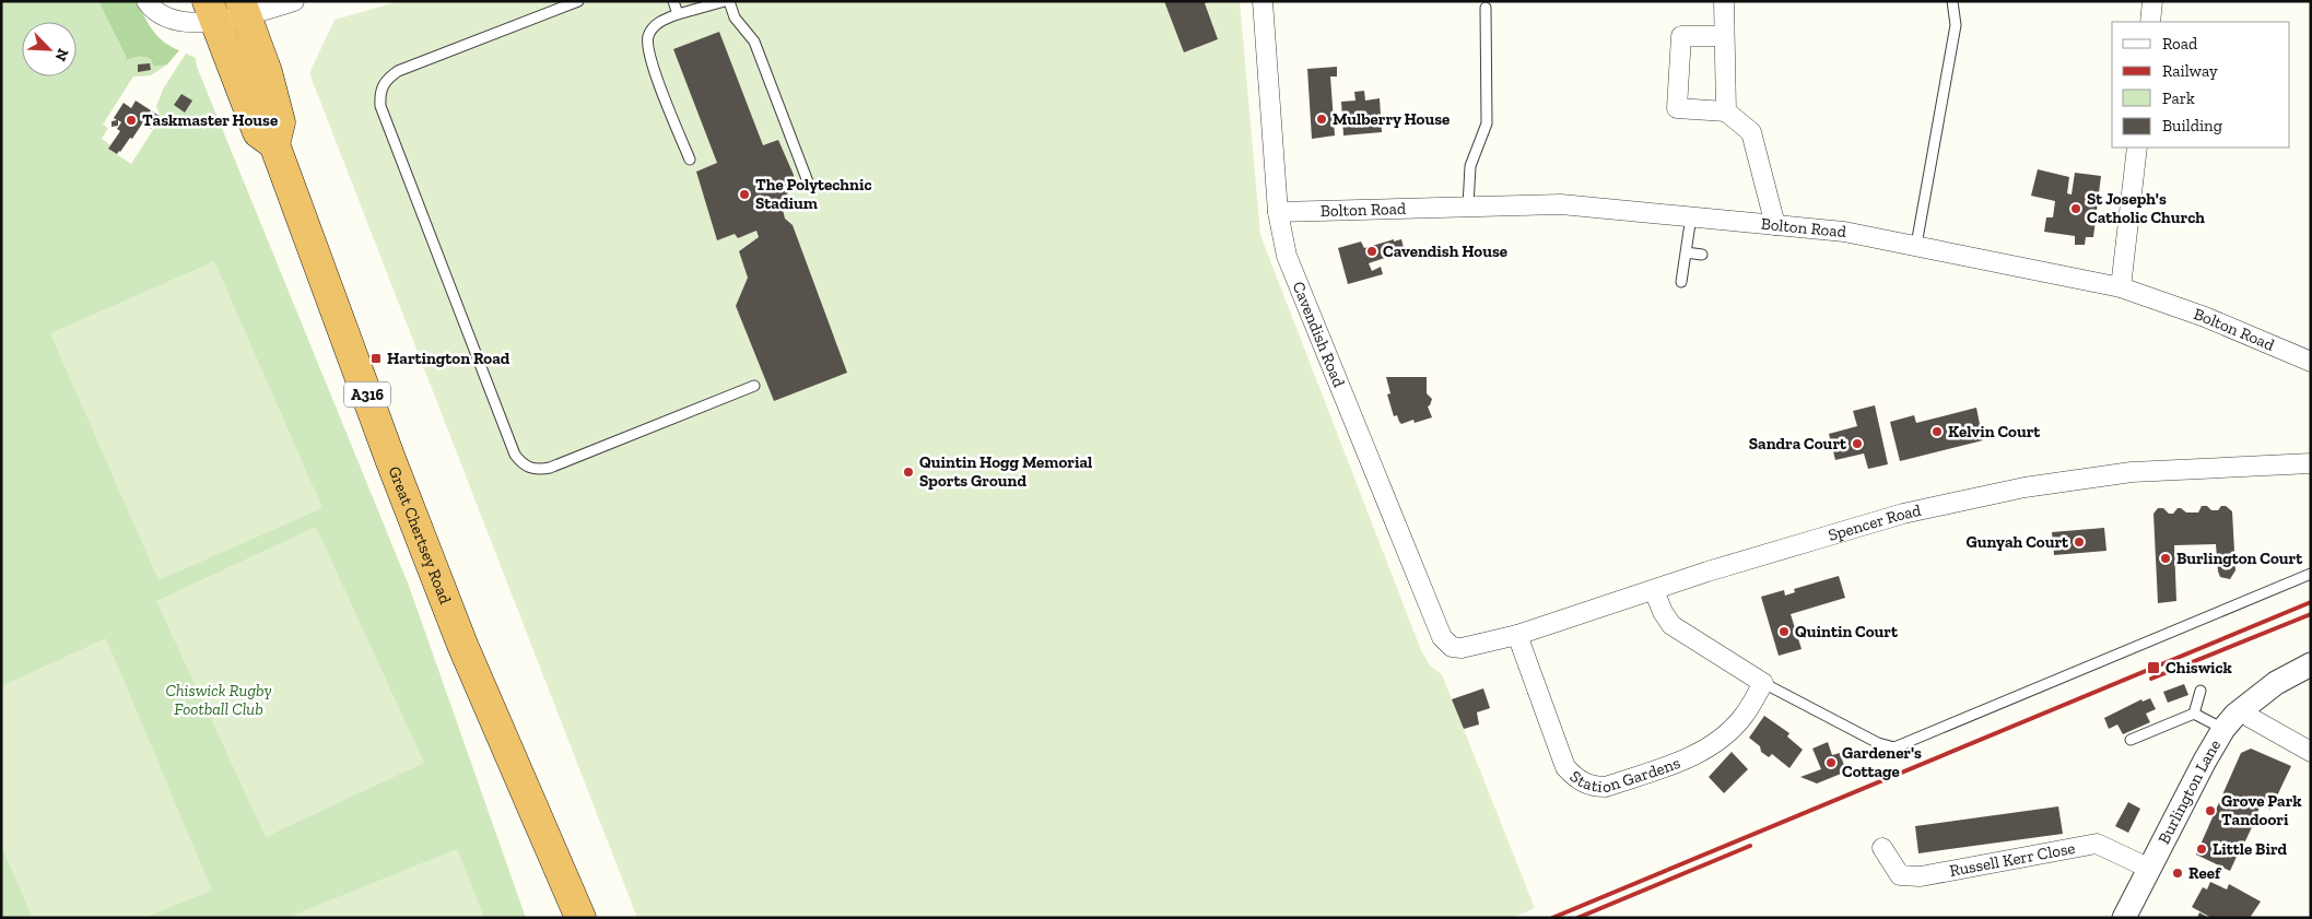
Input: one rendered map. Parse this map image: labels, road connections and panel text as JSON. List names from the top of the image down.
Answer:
{
  "streets": {
    "highway": ["A316", "Great Chertsey Road"],
    "street": [
      "Bolton Road",
      "Cavendish Road",
      "Spencer Road",
      "Station Gardens",
      "Burlington Lane",
      "Russell Kerr Close"
    ]
  },
  "crossings": [
    ["Bolton Road", "Cavendish Road"],
    ["Cavendish Road", "Spencer Road"],
    ["Spencer Road", "Station Gardens"],
    ["Burlington Lane", "Russell Kerr Close"]
  ],
  "parks": ["Chiswick Rugby Football Club"],
  "places": {
    "other": [
      "Mulberry House",
      "Taskmaster House",
      "The Polytechnic Stadium",
      "St Joseph's Catholic Church",
      "Cavendish House",
      "Kelvin Court",
      "Sandra Court",
      "Quintin Hogg Memorial Sports Ground",
      "Gunyah Court",
      "Burlington Court",
      "Quintin Court",
      "Gardener's Cottage",
      "Grove Park Tandoori",
      "Little Bird",
      "Reef"
    ],
    "transit": ["Hartington Road", "Chiswick"]
  },
  "legend": [
    "Road",
    "Railway",
    "Park",
    "Building"
  ],
  "north": "bottom right"
}
